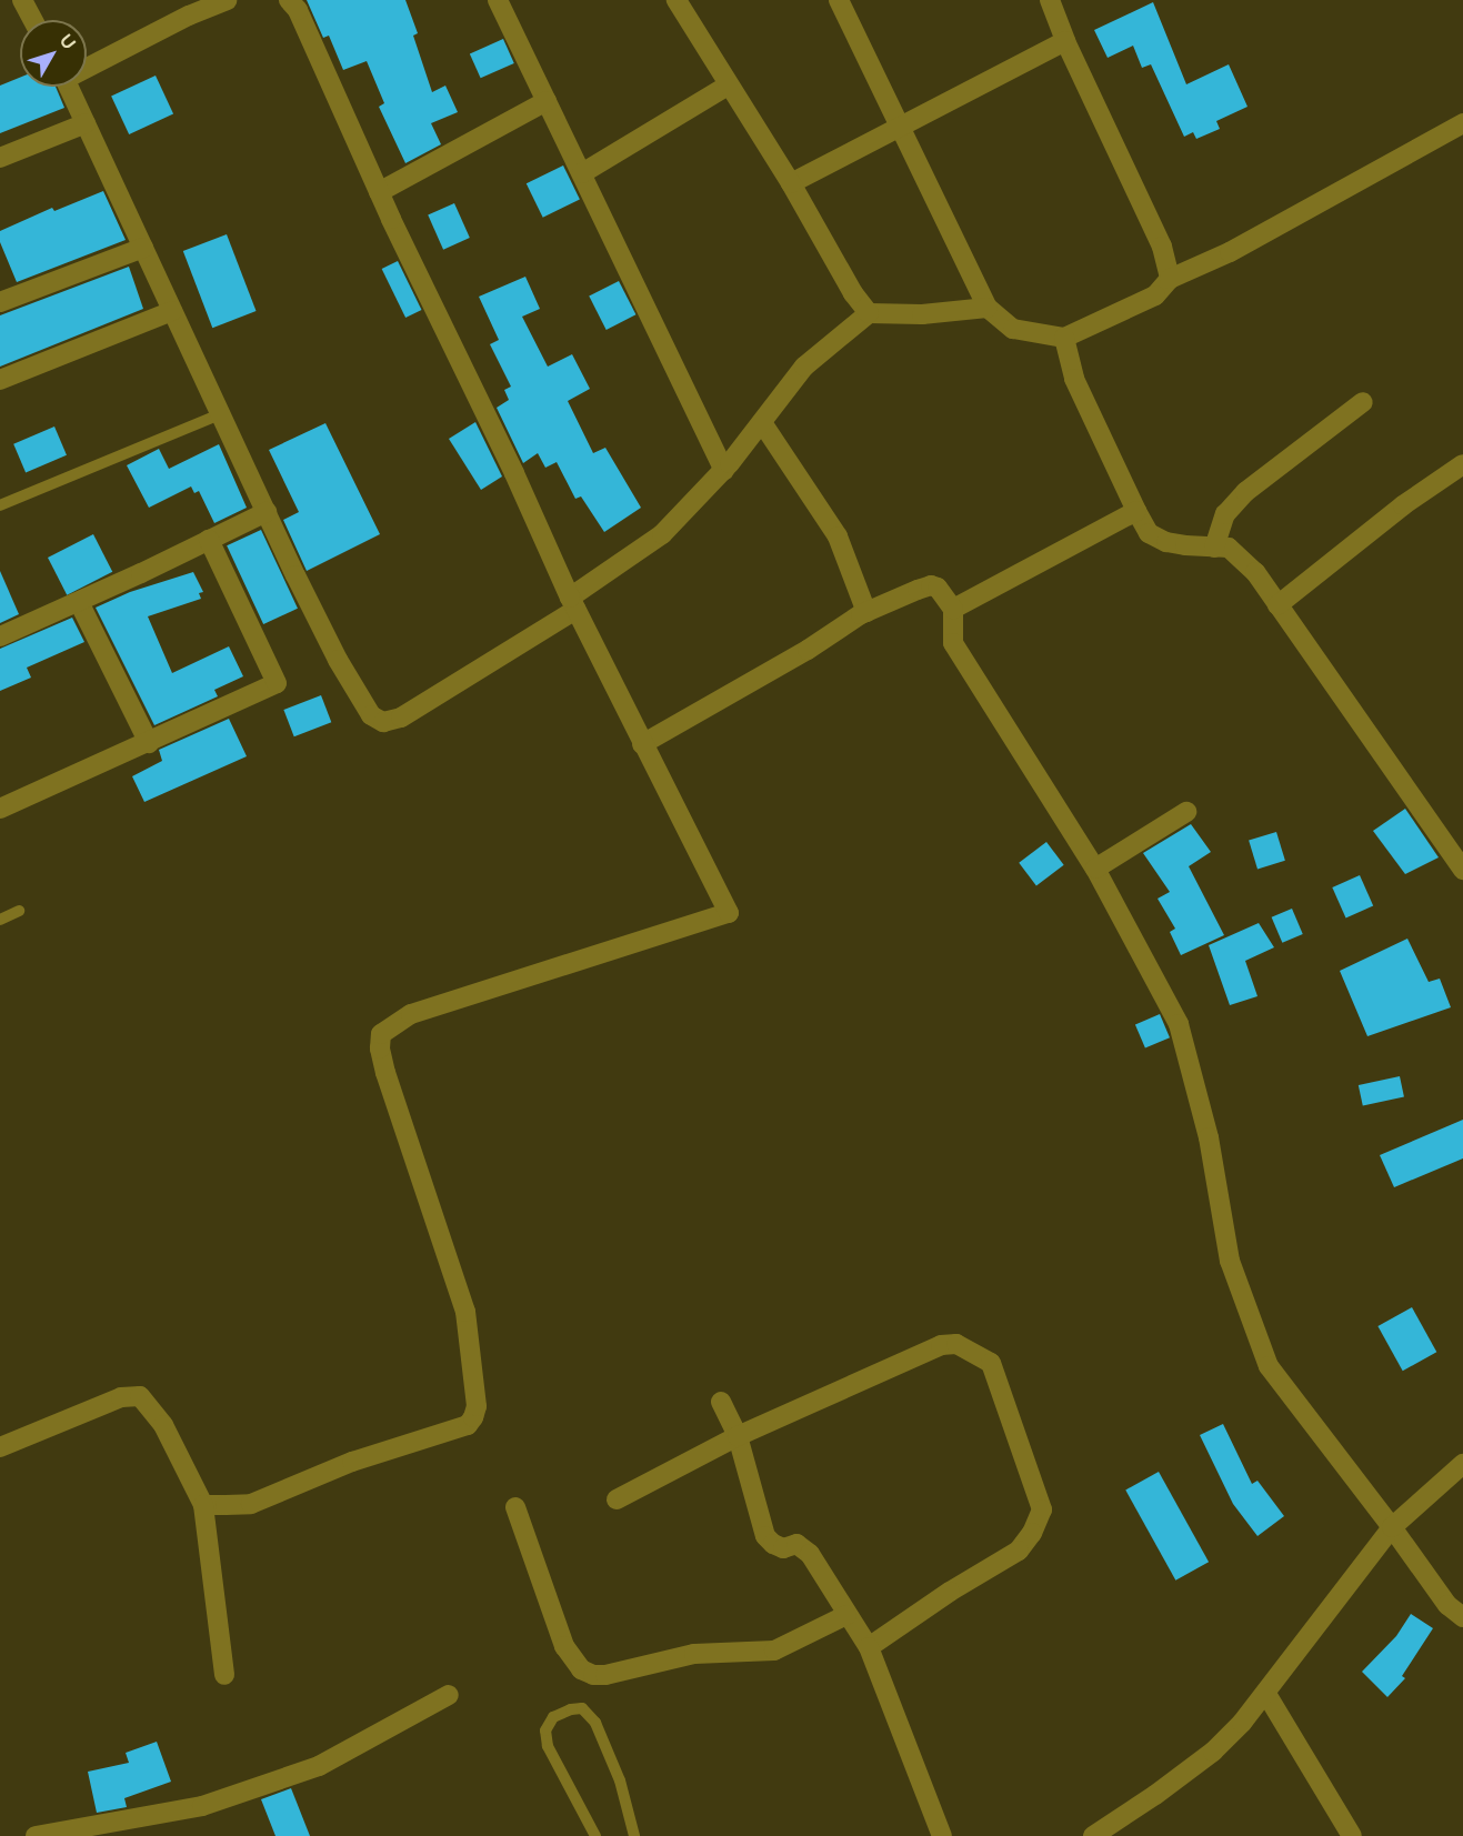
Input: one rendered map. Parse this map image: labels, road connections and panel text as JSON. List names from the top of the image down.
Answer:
{
  "north": "top right"
}
